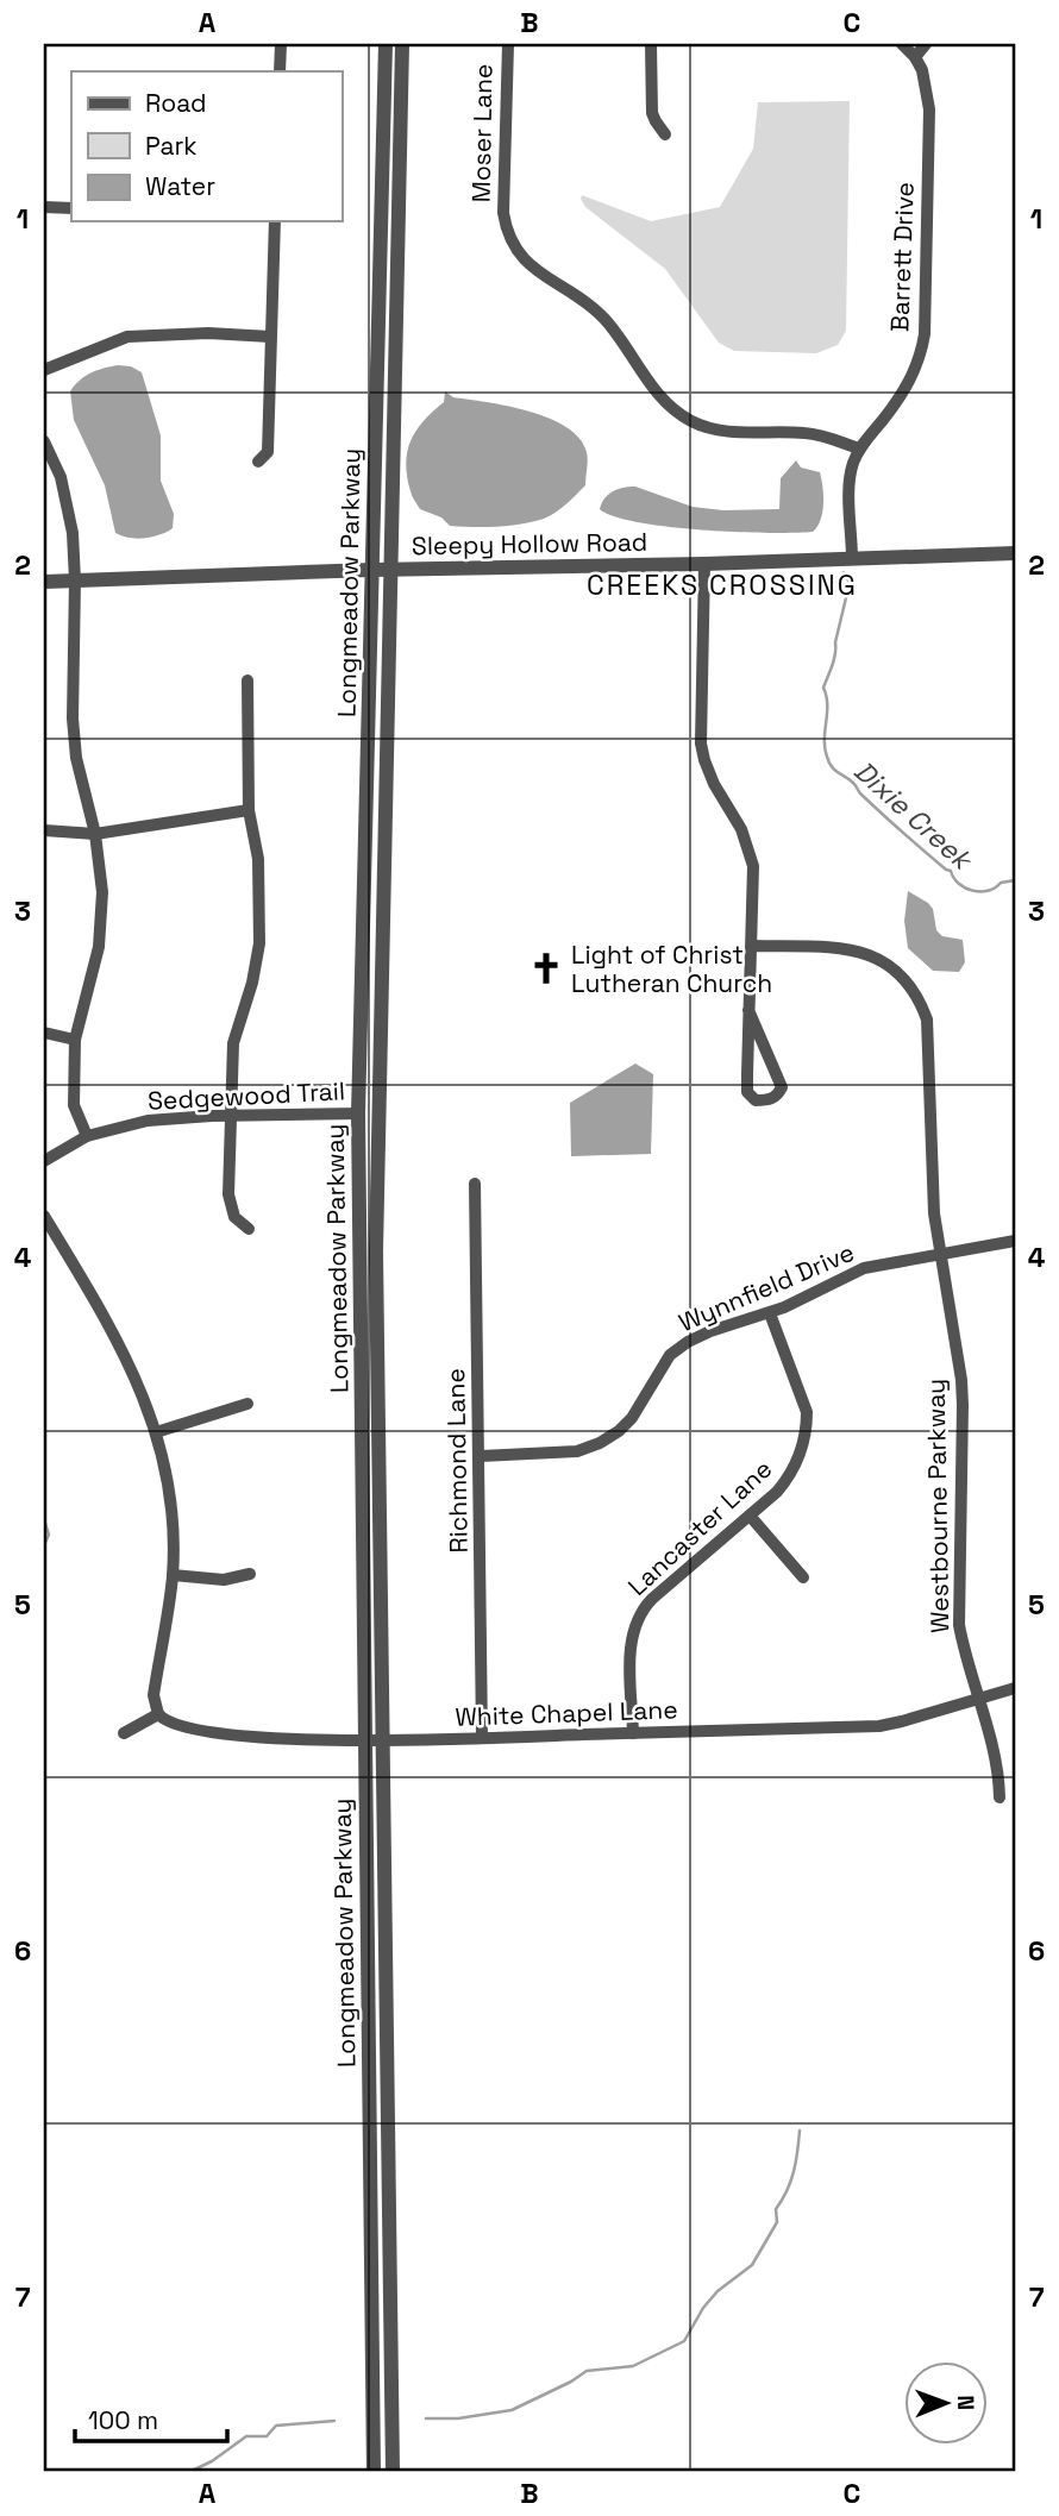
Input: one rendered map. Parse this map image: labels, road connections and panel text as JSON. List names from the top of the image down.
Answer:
{
  "streets": {
    "street": [
      "Moser Lane",
      "Barrett Drive",
      "Sleepy Hollow Road",
      "Longmeadow Parkway",
      "Sedgewood Trail",
      "Wynnfield Drive",
      "Richmond Lane",
      "Westbourne Parkway",
      "Lancaster Lane",
      "White Chapel Lane"
    ]
  },
  "crossings": [
    ["Moser Lane", "Barrett Drive"],
    ["Barrett Drive", "Sleepy Hollow Road"],
    ["Sleepy Hollow Road", "Longmeadow Parkway"],
    ["Longmeadow Parkway", "Sedgewood Trail"],
    ["Longmeadow Parkway", "White Chapel Lane"],
    ["Wynnfield Drive", "Richmond Lane"],
    ["Wynnfield Drive", "Westbourne Parkway"],
    ["Wynnfield Drive", "Lancaster Lane"],
    ["Richmond Lane", "White Chapel Lane"],
    ["Westbourne Parkway", "White Chapel Lane"],
    ["Lancaster Lane", "White Chapel Lane"]
  ],
  "districts": ["CREEKS CROSSING"],
  "water": ["Dixie Creek"],
  "places": {
    "church": ["Light of Christ Lutheran Church"]
  },
  "legend": ["Road", "Park", "Water"],
  "scale_bar": "100 m",
  "north": "right",
  "grid": {
    "columns": ["A", "B", "C"],
    "rows": [
      "1",
      "2",
      "3",
      "4",
      "5",
      "6",
      "7"
    ]
  }
}
